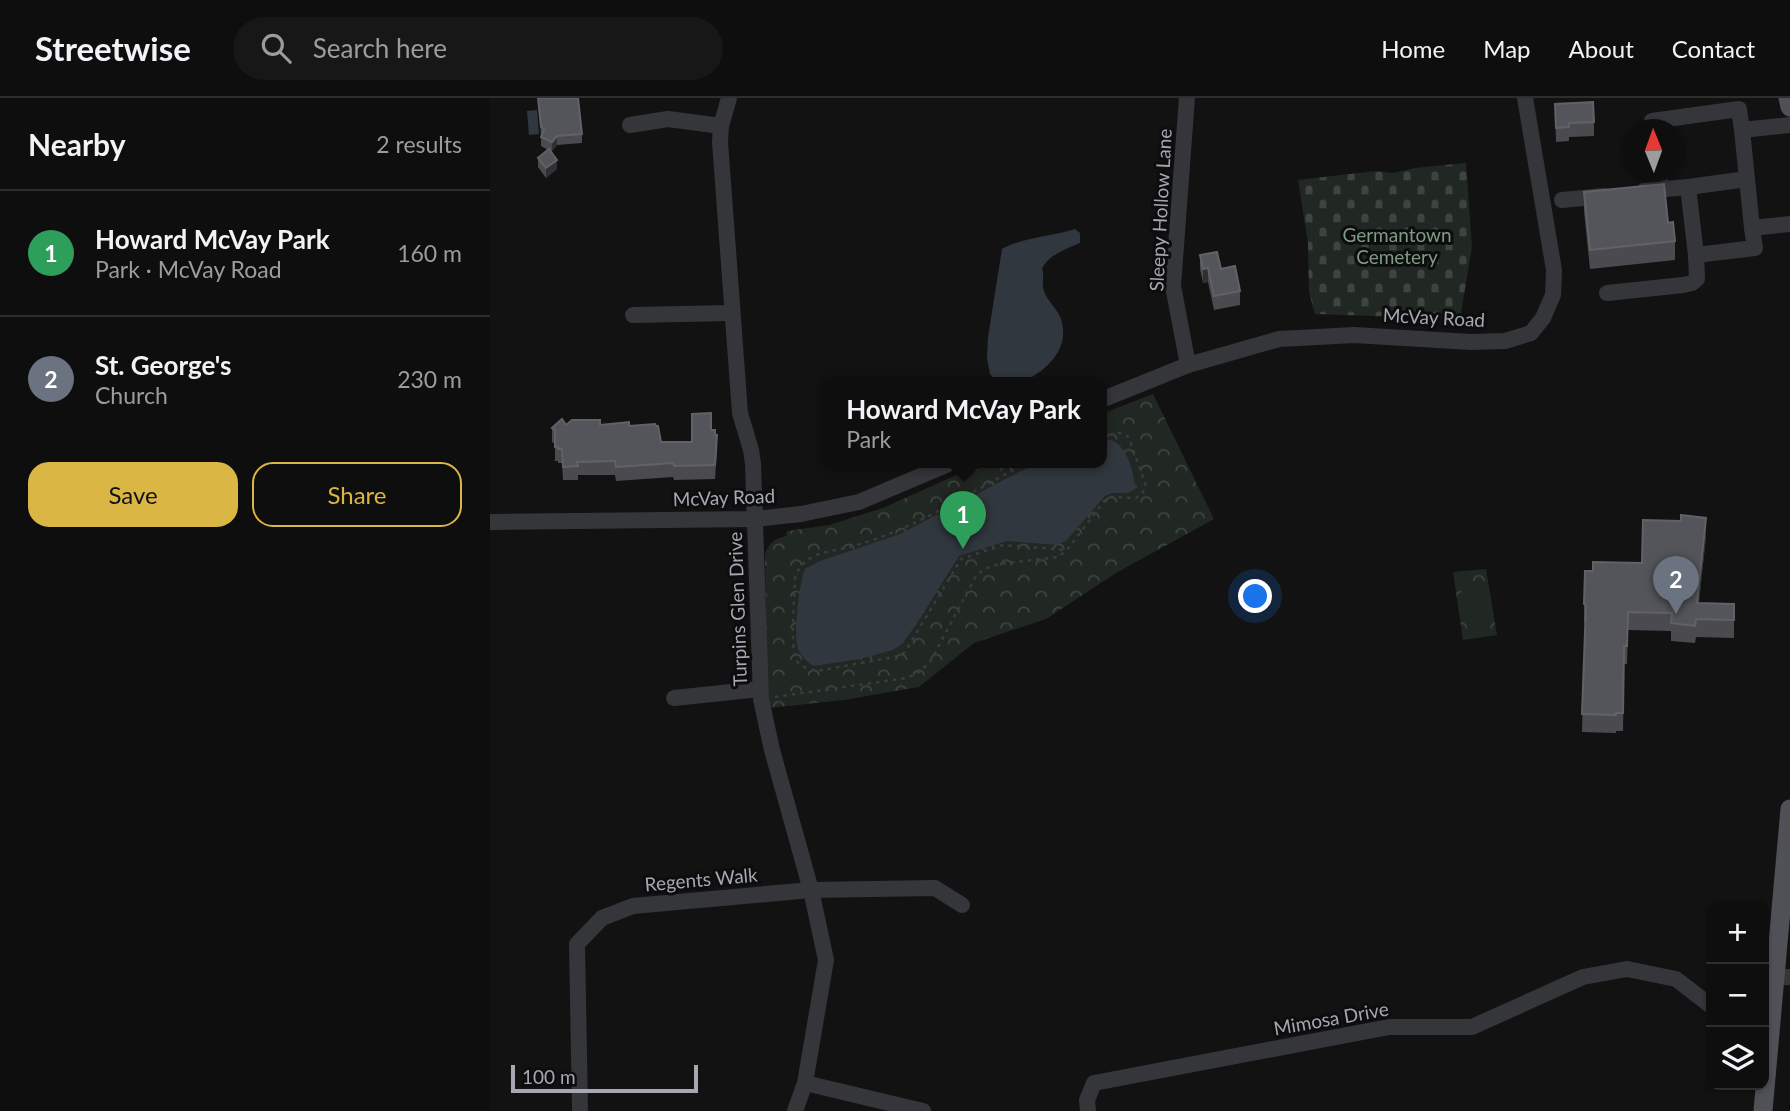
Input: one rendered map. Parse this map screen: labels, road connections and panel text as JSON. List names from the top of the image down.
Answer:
{
  "streets": {
    "street": [
      "Sleepy Hollow Lane",
      "McVay Road",
      "Turpins Glen Drive",
      "Regents Walk",
      "Mimosa Drive"
    ]
  },
  "crossings": [
    ["Sleepy Hollow Lane", "McVay Road"],
    ["McVay Road", "Turpins Glen Drive"],
    ["Turpins Glen Drive", "Regents Walk"]
  ],
  "parks": ["Germantown Cemetery"],
  "scale_bar": "100 m",
  "north": "top",
  "page": {
    "header": "Streetwise",
    "search": "Search here",
    "nav": [
      "Home",
      "Map",
      "About",
      "Contact"
    ],
    "heading": ["Nearby", "2 results"],
    "list": [
      {
        "mark": "1",
        "name": "Howard McVay Park",
        "note": "Park · McVay Road",
        "value": "160 m"
      },
      {
        "mark": "2",
        "name": "St. George's",
        "note": "Church",
        "value": "230 m"
      }
    ],
    "popup": ["Howard McVay Park", "Park"],
    "buttons": ["Save", "Share"],
    "pins": ["1", "2"],
    "map_buttons": ["+", "−"],
    "scale": "100 m"
  }
}
